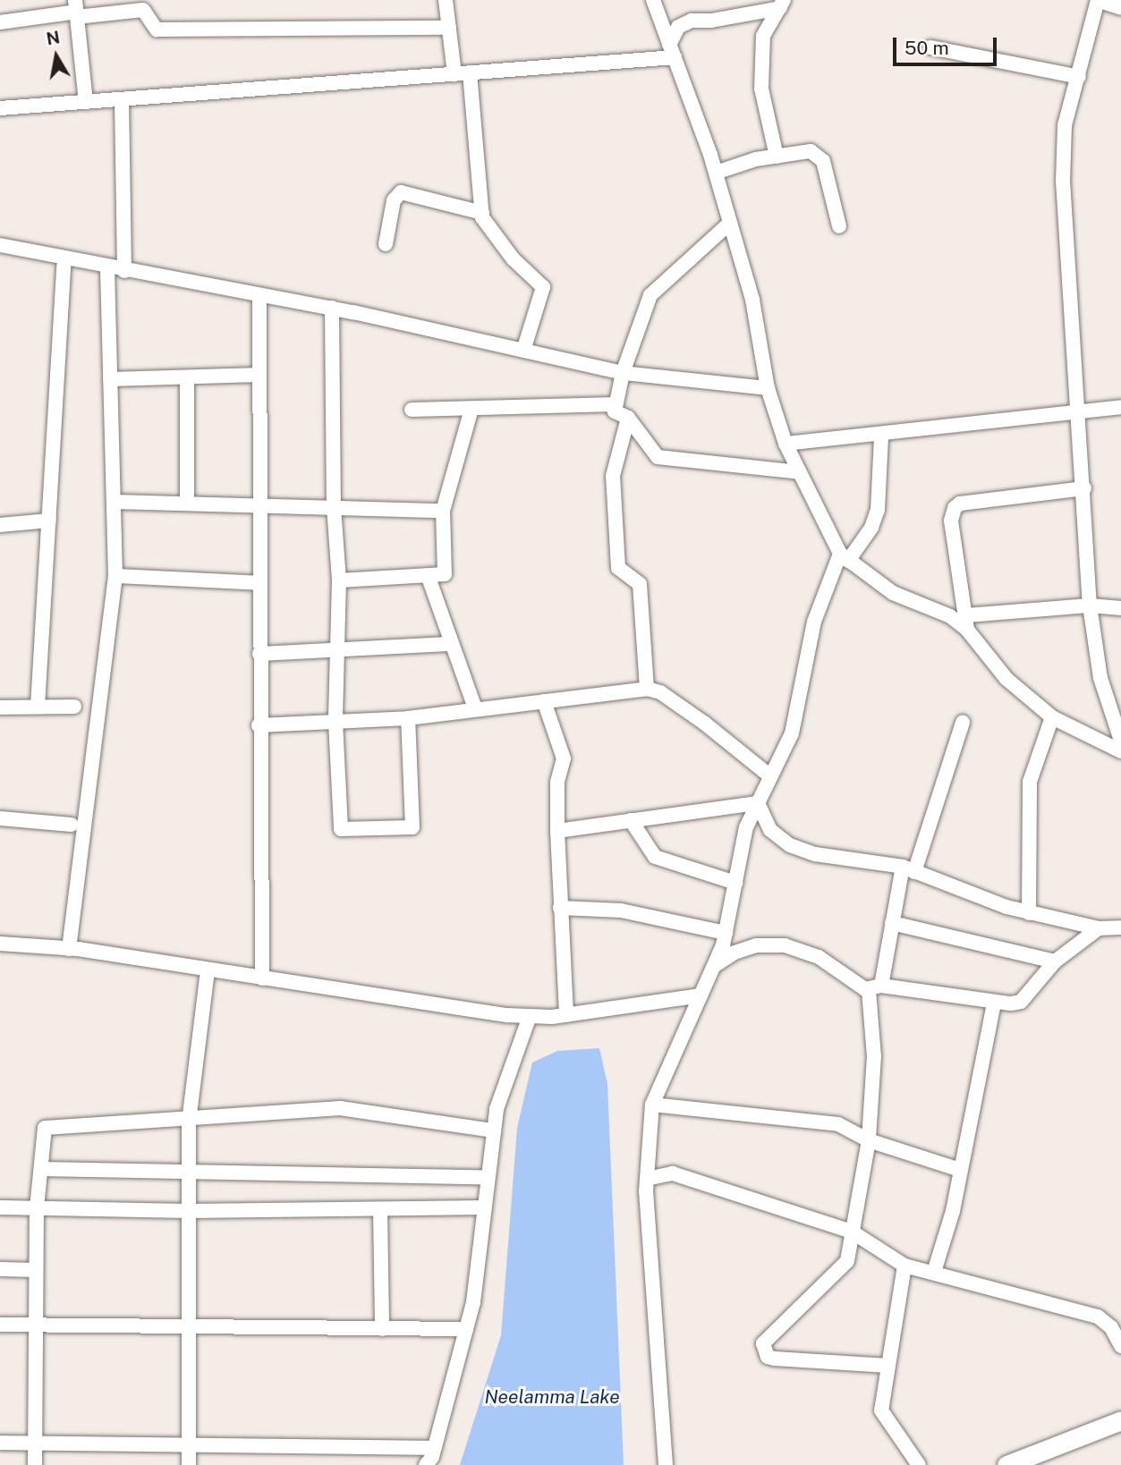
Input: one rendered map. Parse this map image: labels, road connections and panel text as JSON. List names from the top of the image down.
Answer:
{
  "water": ["Neelamma Lake"],
  "scale_bar": "50 m",
  "north": "top"
}
